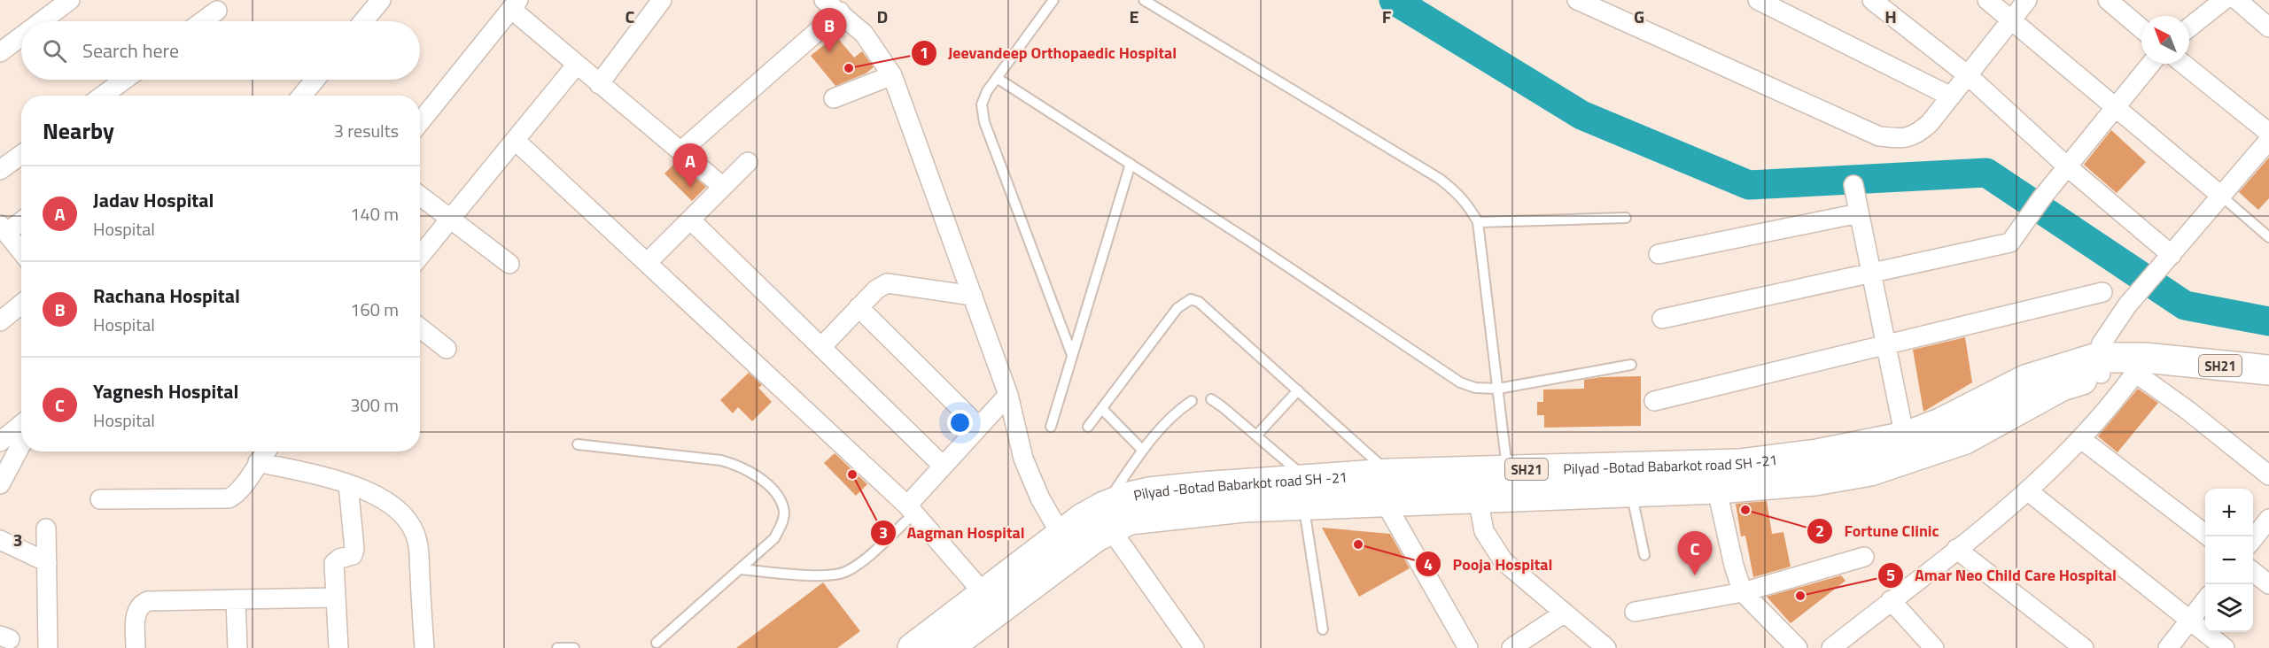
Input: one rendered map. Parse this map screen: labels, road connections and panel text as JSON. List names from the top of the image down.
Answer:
{
  "streets": {
    "main road": ["SH21", "Pilyad -Botad Babarkot road SH -21"]
  },
  "places": [
    "Jeevandeep Orthopaedic Hospital",
    "Aagman Hospital",
    "Fortune Clinic",
    "Pooja Hospital",
    "Amar Neo Child Care Hospital"
  ],
  "north": "top left",
  "page": {
    "pins": ["B", "A", "C"],
    "search": "Search here",
    "heading": ["Nearby", "3 results"],
    "list": [
      {
        "mark": "A",
        "name": "Jadav Hospital",
        "note": "Hospital",
        "value": "140 m"
      },
      {
        "mark": "B",
        "name": "Rachana Hospital",
        "note": "Hospital",
        "value": "160 m"
      },
      {
        "mark": "C",
        "name": "Yagnesh Hospital",
        "note": "Hospital",
        "value": "300 m"
      }
    ],
    "map_buttons": ["+", "−"]
  },
  "grid": {
    "columns": [
      "C",
      "D",
      "E",
      "F",
      "G",
      "H"
    ],
    "rows": ["3"]
  }
}
